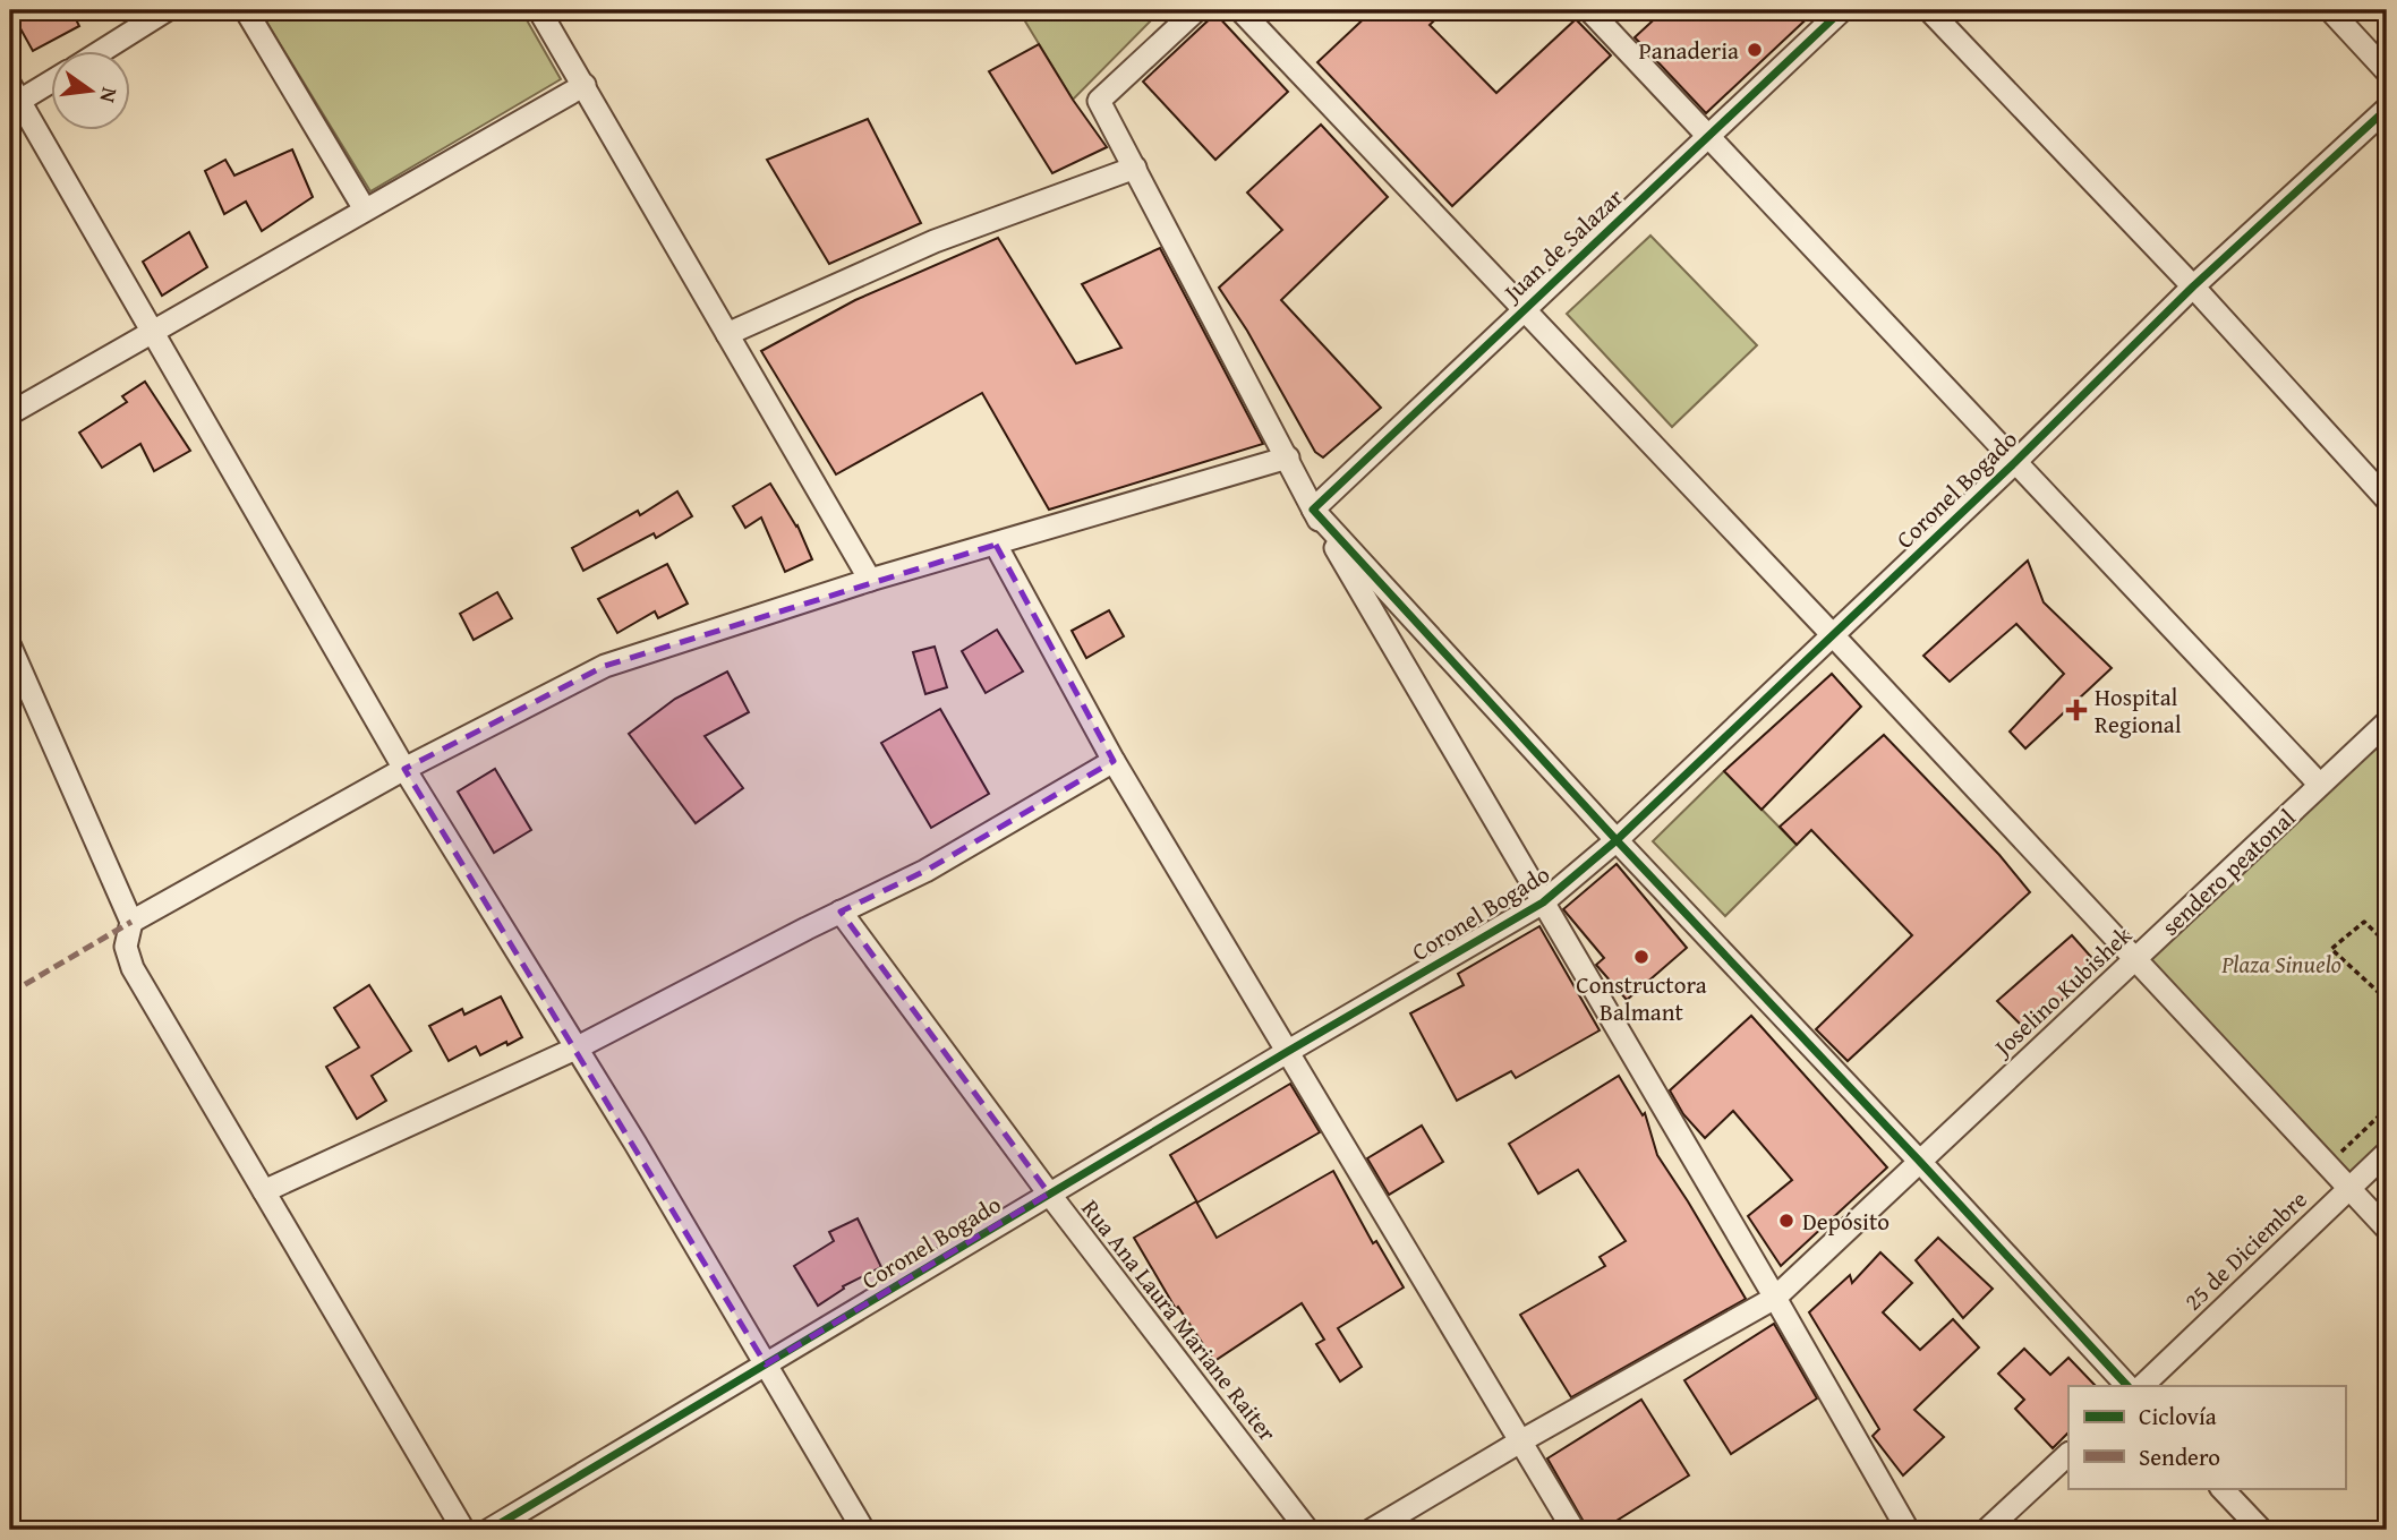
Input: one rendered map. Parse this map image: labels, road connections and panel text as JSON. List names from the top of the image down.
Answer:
{
  "streets": {
    "street": [
      "Juan de Salazar",
      "Coronel Bogado",
      "Joselino Kubishek",
      "25 de Diciembre",
      "Rua Ana Laura Mariane Raiter"
    ]
  },
  "crossings": [
    ["Coronel Bogado", "Rua Ana Laura Mariane Raiter"]
  ],
  "parks": ["Plaza Sinuelo"],
  "places": {
    "other": ["Panaderia", "Constructora Balmant", "Depósito"],
    "health": ["Hospital Regional"]
  },
  "legend": ["Ciclovía", "Sendero"],
  "north": "right"
}
